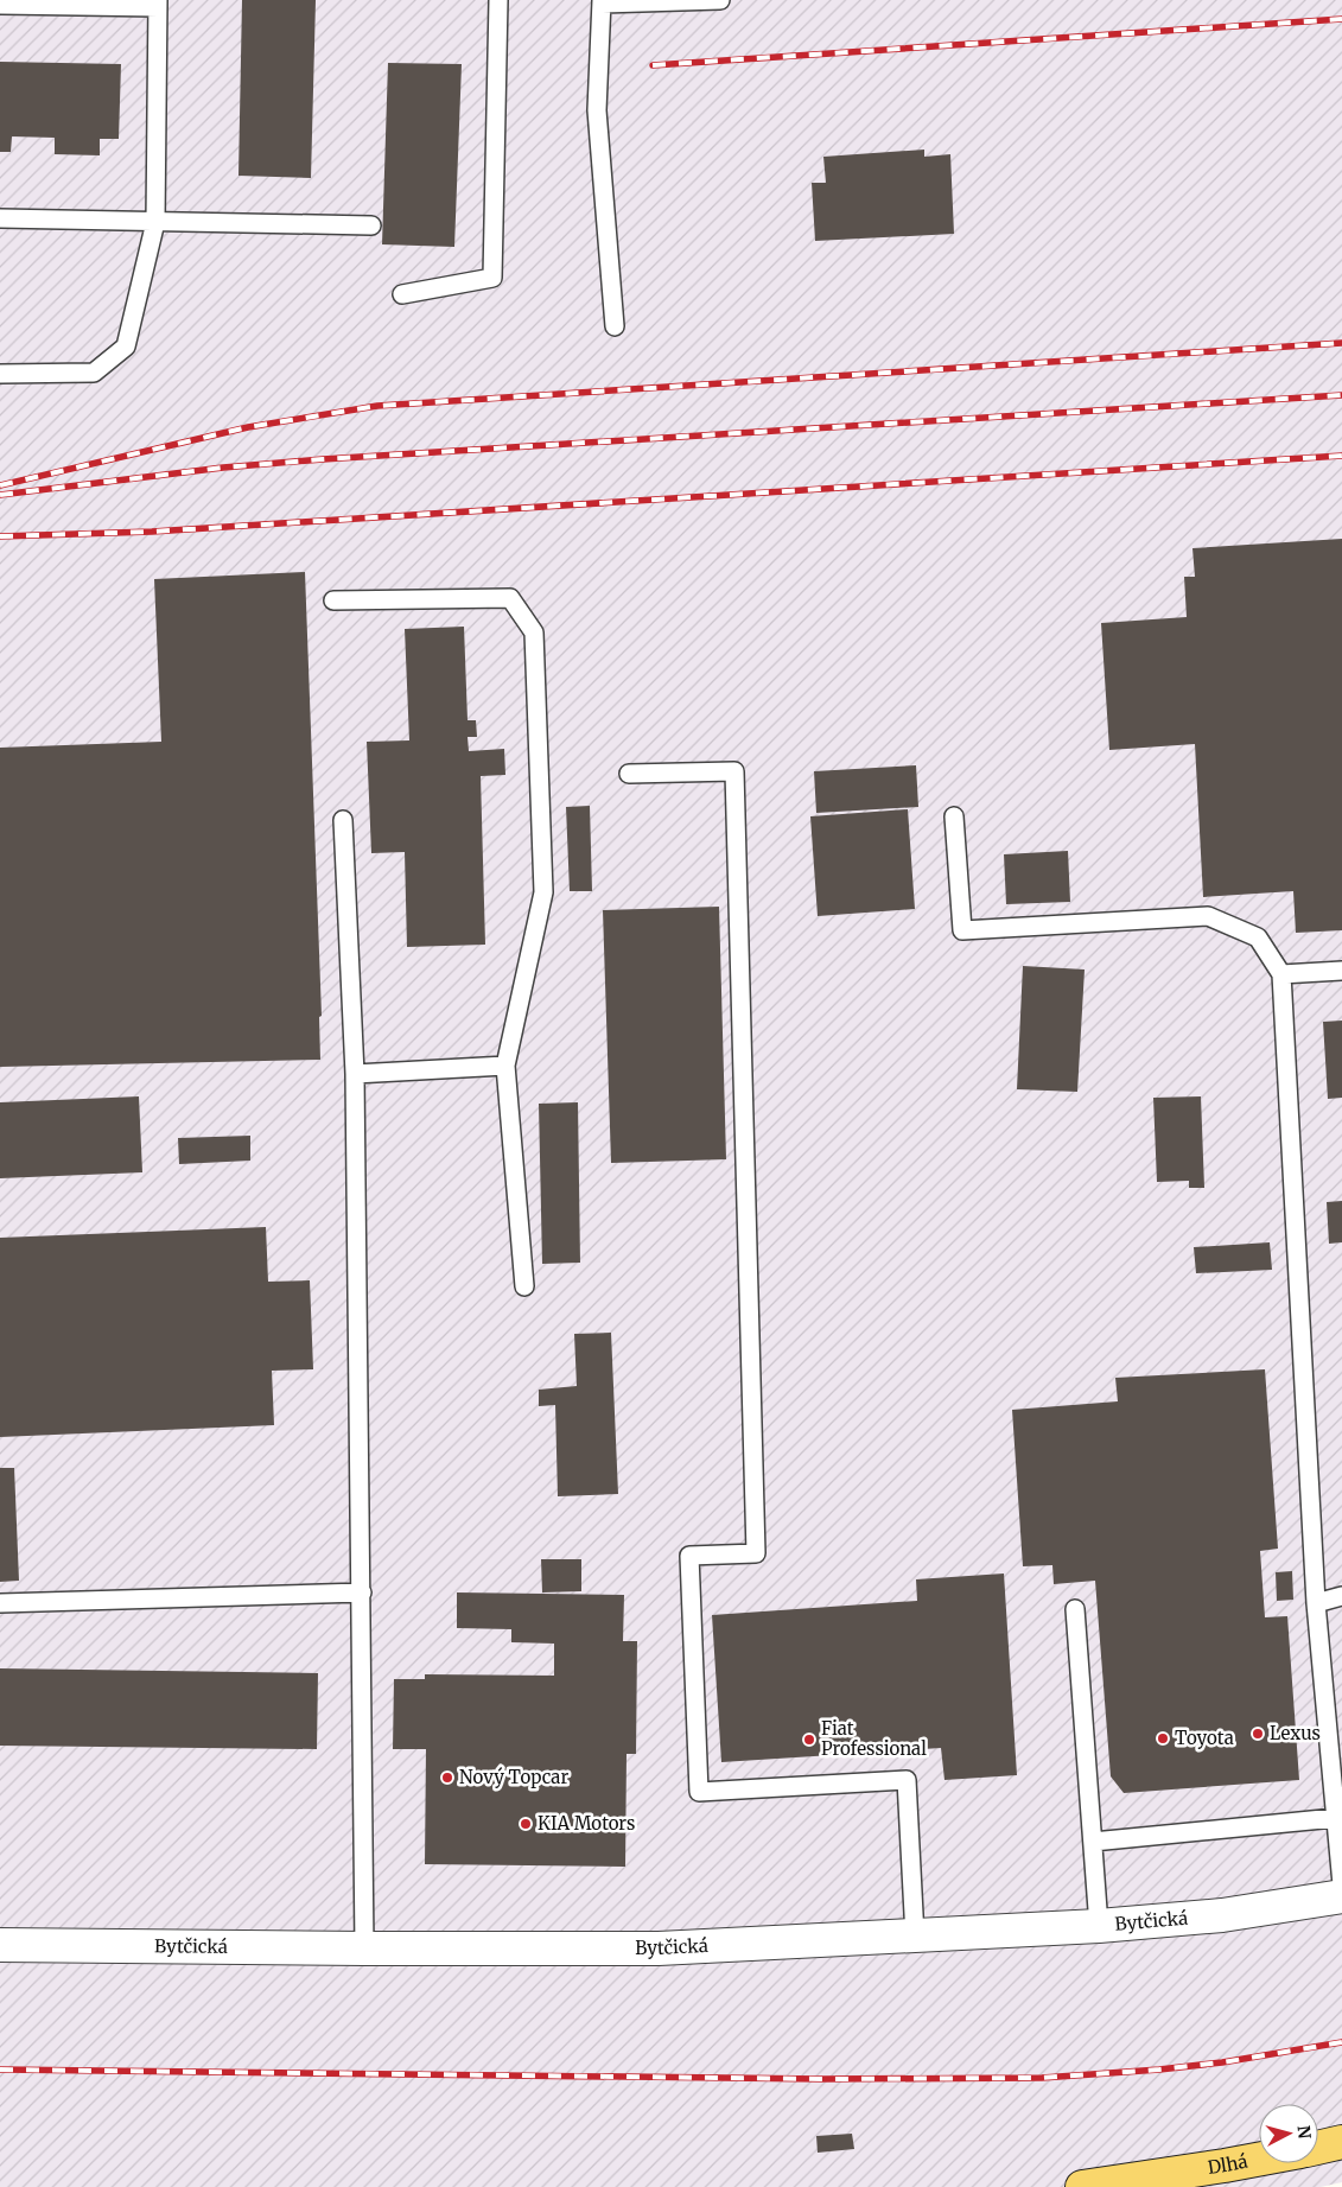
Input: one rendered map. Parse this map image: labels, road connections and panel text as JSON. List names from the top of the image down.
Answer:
{
  "streets": {
    "main road": ["Dlhá"],
    "street": ["Bytčická"]
  },
  "places": [
    "Lexus",
    "Toyota",
    "Fiat Professional",
    "Nový Topcar",
    "KIA Motors"
  ],
  "north": "right"
}
